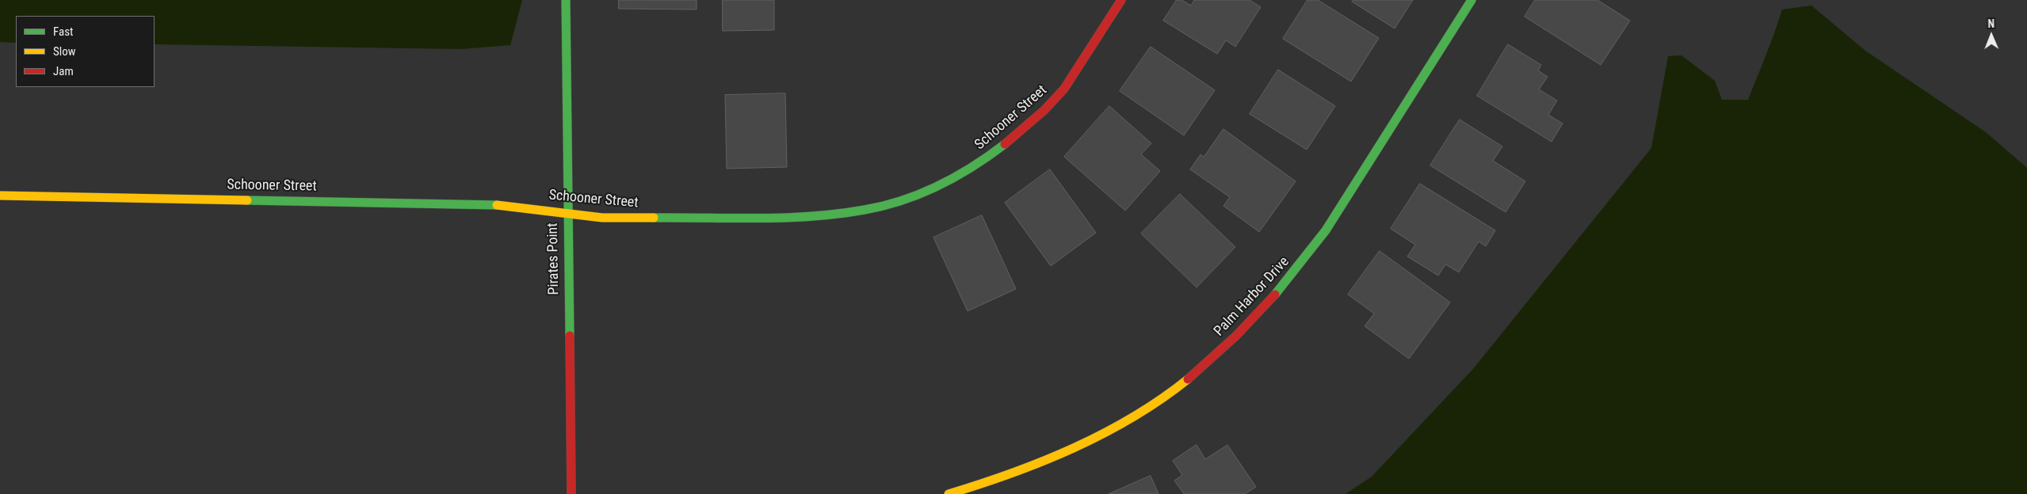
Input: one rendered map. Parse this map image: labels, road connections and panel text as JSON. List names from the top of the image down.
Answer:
{
  "streets": {
    "street": ["Schooner Street", "Pirates Point", "Palm Harbor Drive"]
  },
  "crossings": [
    ["Schooner Street", "Pirates Point"]
  ],
  "legend": ["Fast", "Slow", "Jam"],
  "north": "top"
}
